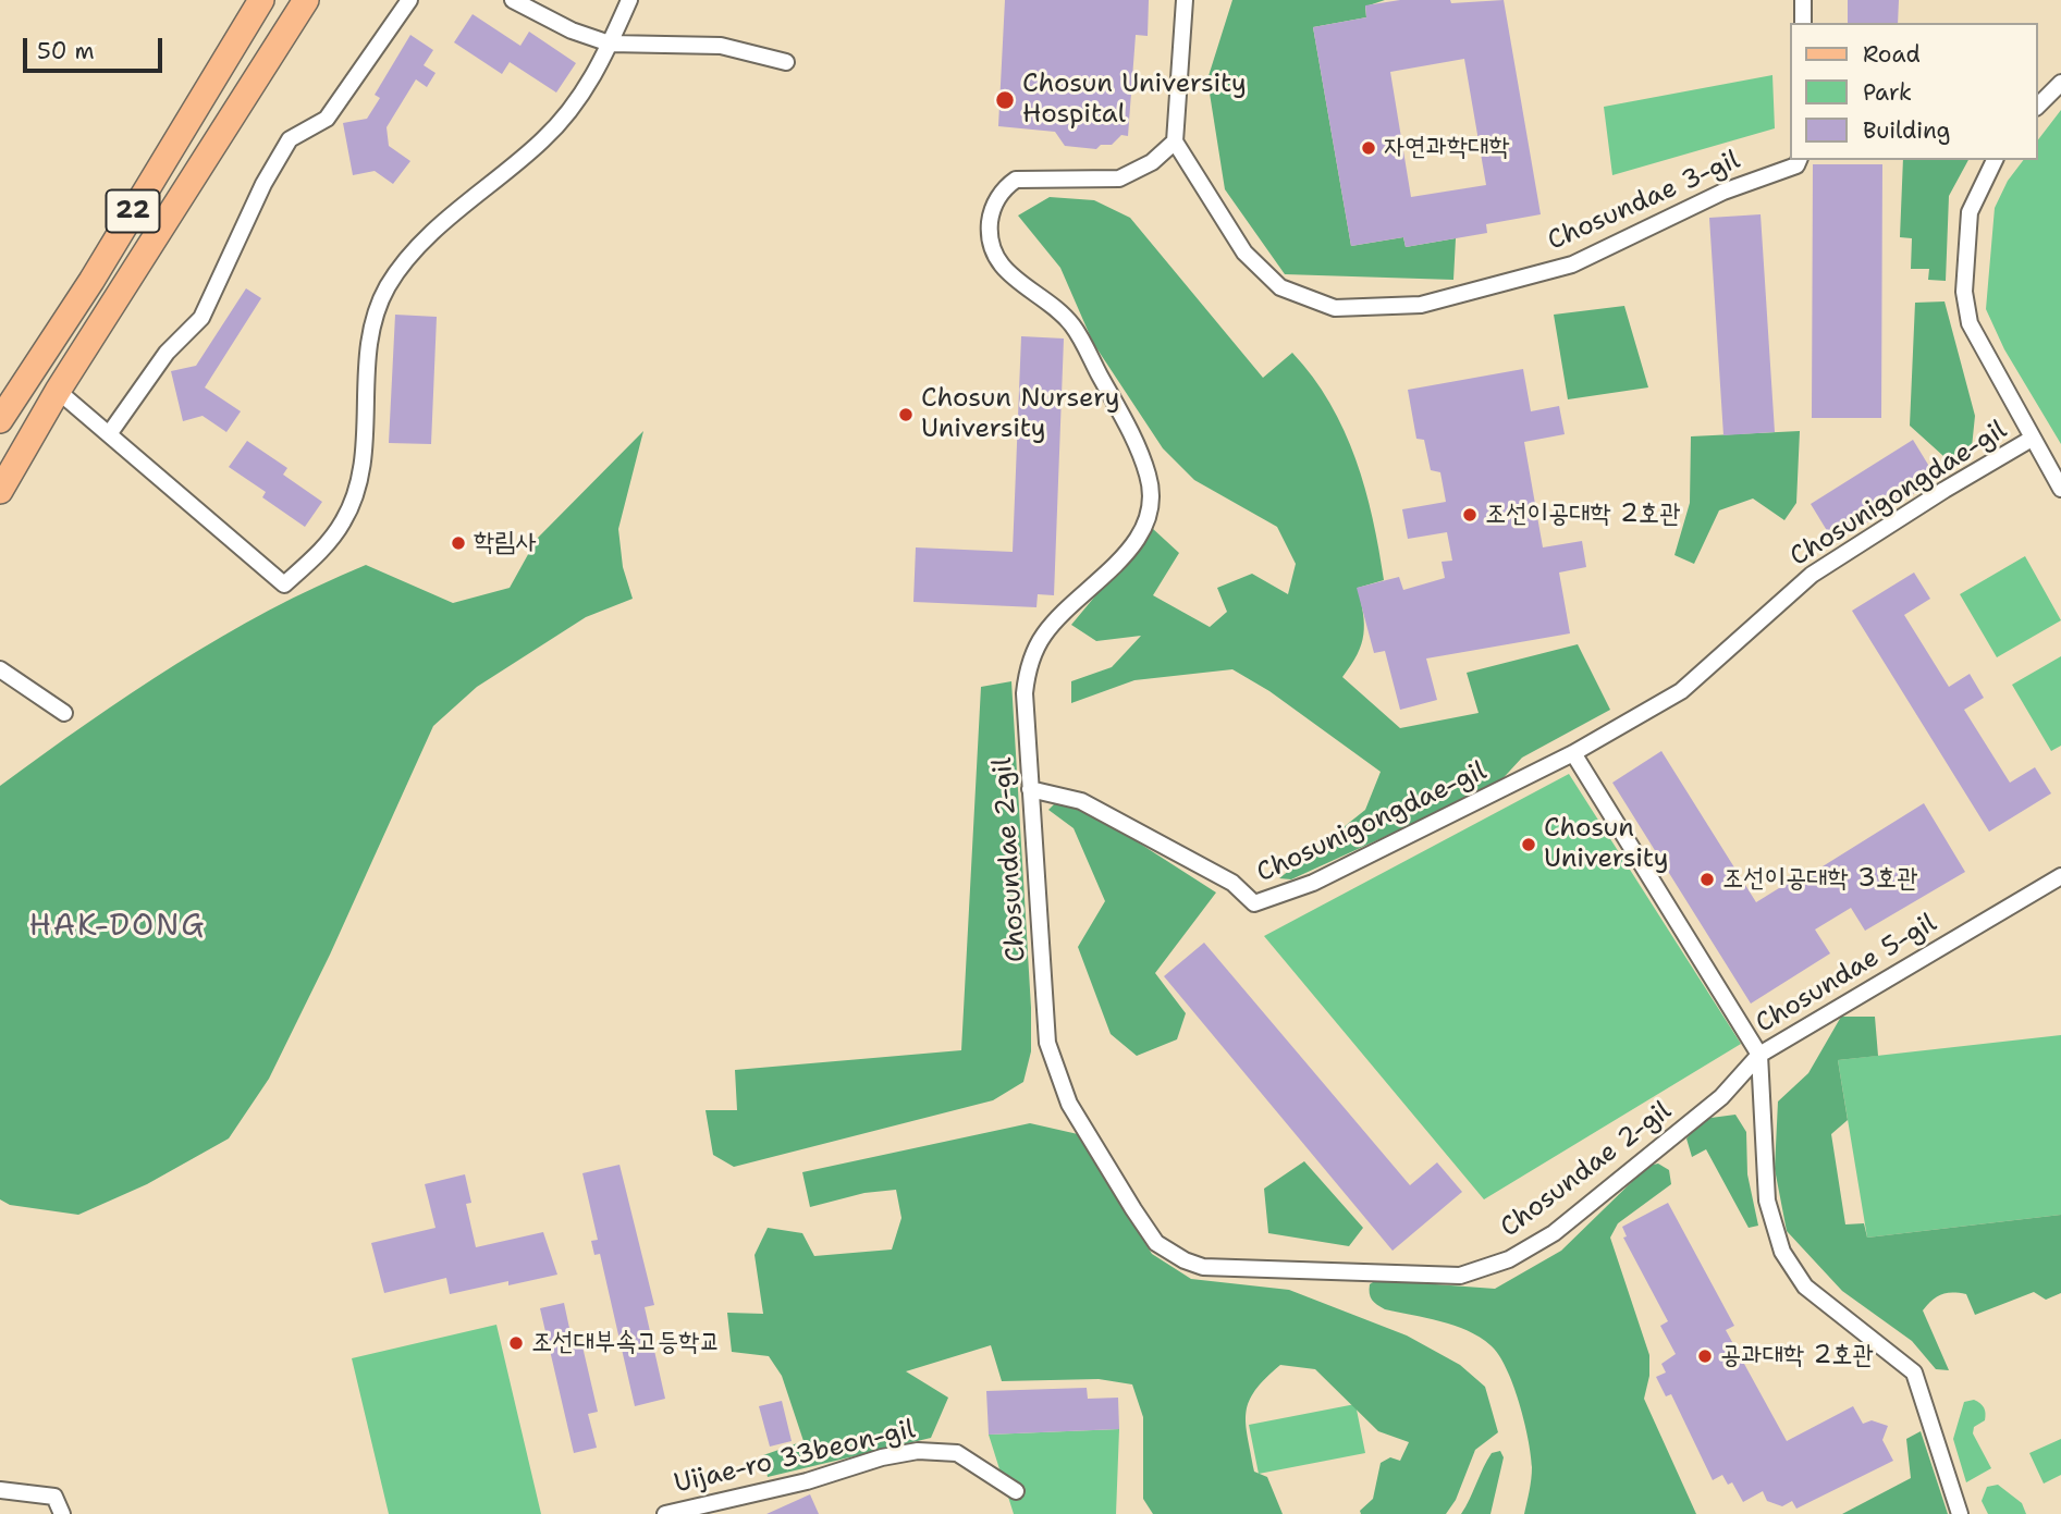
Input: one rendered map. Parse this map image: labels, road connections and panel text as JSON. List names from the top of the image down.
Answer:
{
  "streets": {
    "main road": ["22"],
    "street": [
      "Chosundae 3-gil",
      "Chosunigongdae-gil",
      "Chosundae 2-gil",
      "Chosundae 5-gil",
      "Uijae-ro 33beon-gil"
    ]
  },
  "crossings": [
    ["Chosundae 3-gil", "Chosundae 2-gil"],
    ["Chosunigongdae-gil", "Chosundae 2-gil"],
    ["Chosundae 2-gil", "Chosundae 5-gil"]
  ],
  "districts": ["HAK-DONG"],
  "places": [
    "Chosun University Hospital",
    "자연과학대학",
    "Chosun Nursery University",
    "조선이공대학 2호관",
    "학림사",
    "Chosun University",
    "조선이공대학 3호관",
    "조선대부속고등학교",
    "공과대학 2호관"
  ],
  "legend": ["Road", "Park", "Building"],
  "scale_bar": "50 m"
}
